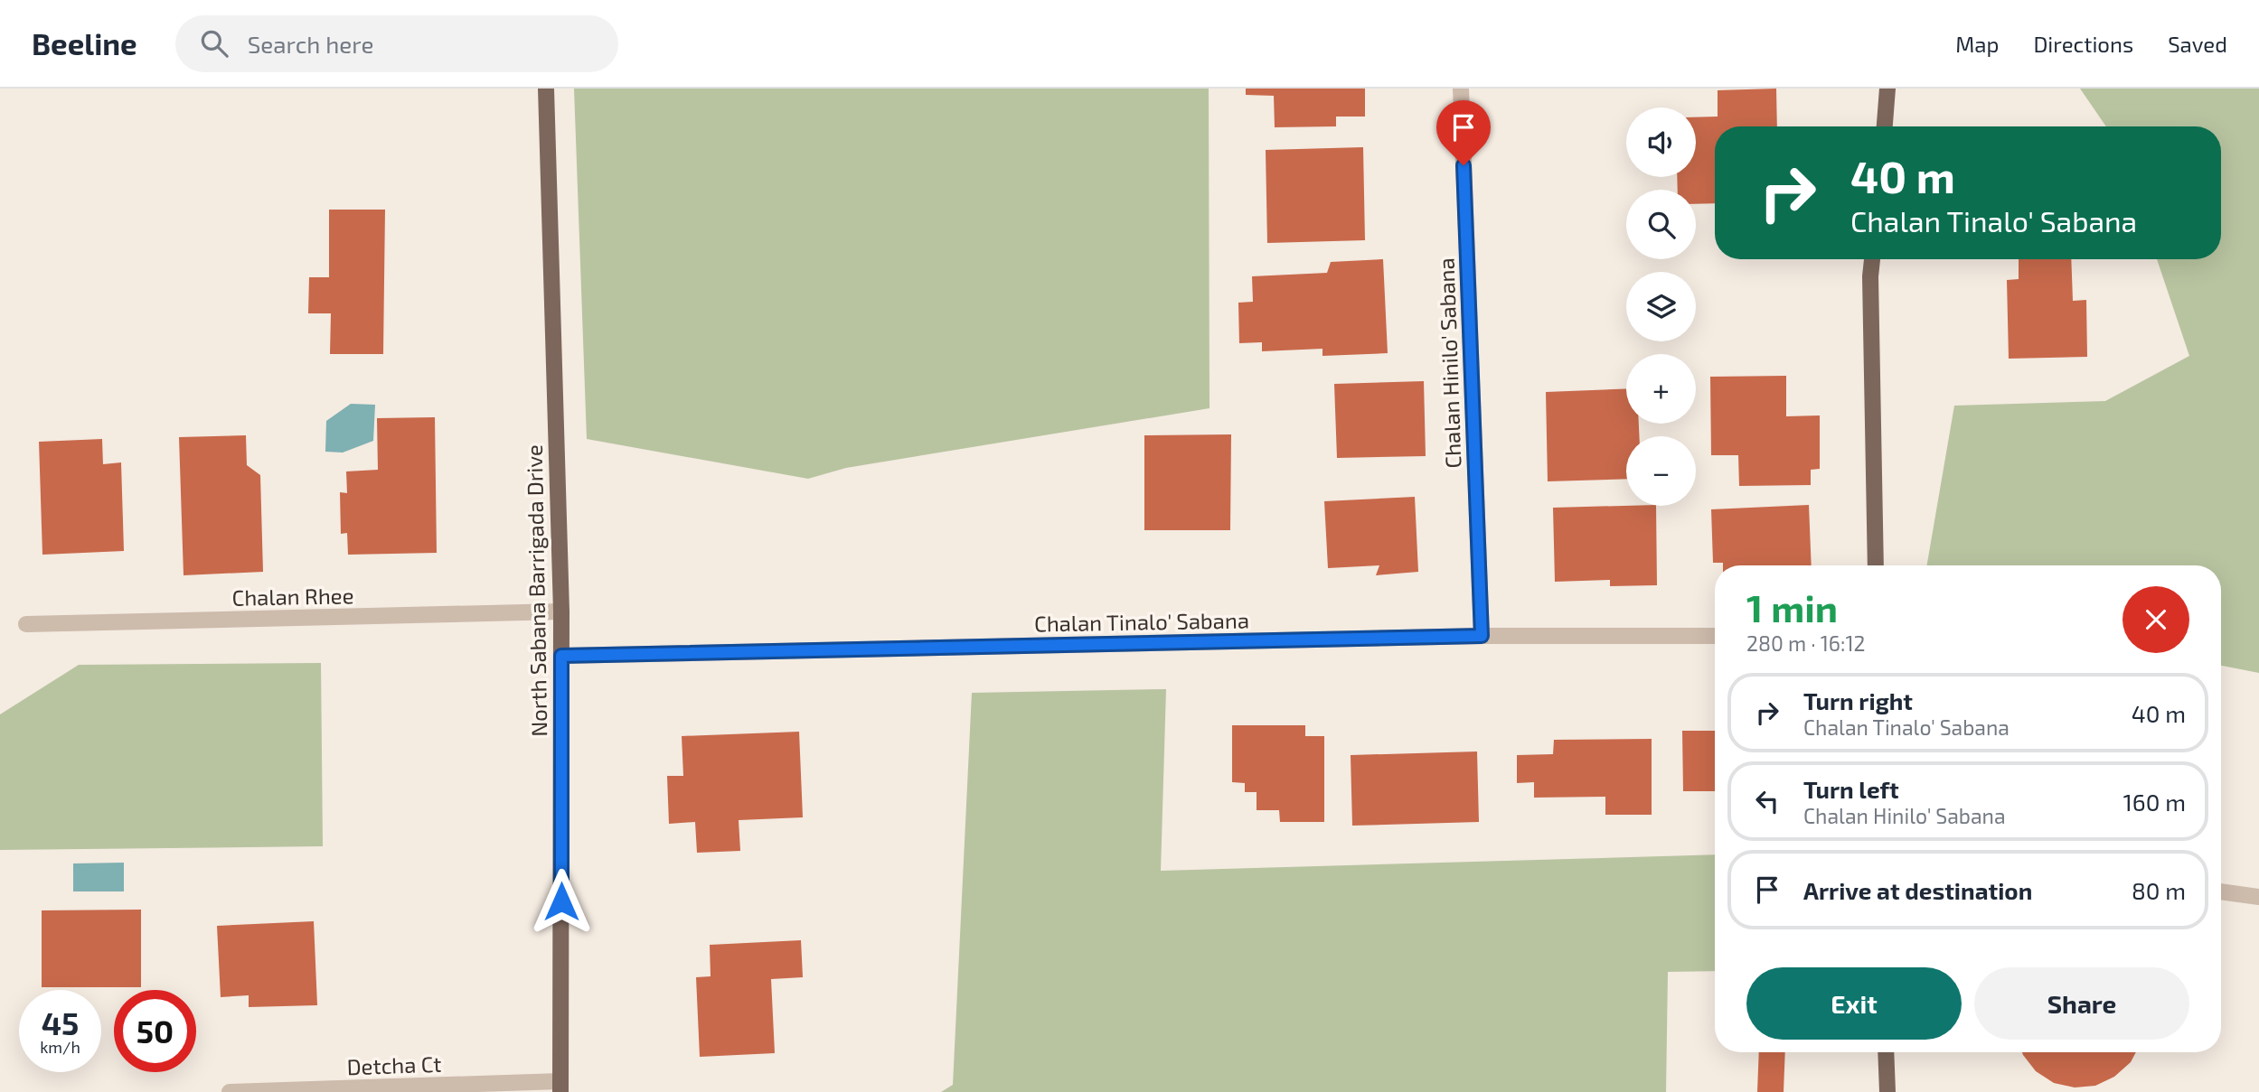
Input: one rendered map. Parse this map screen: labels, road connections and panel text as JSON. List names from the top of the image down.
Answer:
{
  "streets": {
    "main road": ["North Sabana Barrigada Drive"],
    "street": [
      "Chalan Hinilo' Sabana",
      "Chalan Rhee",
      "Chalan Tinalo' Sabana",
      "Detcha Ct"
    ]
  },
  "crossings": [
    ["Chalan Hinilo' Sabana", "Chalan Tinalo' Sabana"],
    ["North Sabana Barrigada Drive", "Chalan Rhee"],
    ["North Sabana Barrigada Drive", "Chalan Tinalo' Sabana"],
    ["North Sabana Barrigada Drive", "Detcha Ct"]
  ],
  "page": {
    "header": "Beeline",
    "search": "Search here",
    "nav": ["Map", "Directions", "Saved"],
    "map_buttons": ["+", "−"],
    "turn": ["40 m", "Chalan Tinalo' Sabana"],
    "heading": ["1 min", "280 m · 16:12"],
    "list": [
      {
        "name": "Turn right",
        "note": "Chalan Tinalo' Sabana",
        "value": "40 m"
      },
      {
        "name": "Turn left",
        "note": "Chalan Hinilo' Sabana",
        "value": "160 m"
      },
      {
        "name": "Arrive at destination",
        "value": "80 m"
      }
    ],
    "buttons": ["Exit", "Share"],
    "speed": "45 km/h",
    "limit": "50"
  }
}
